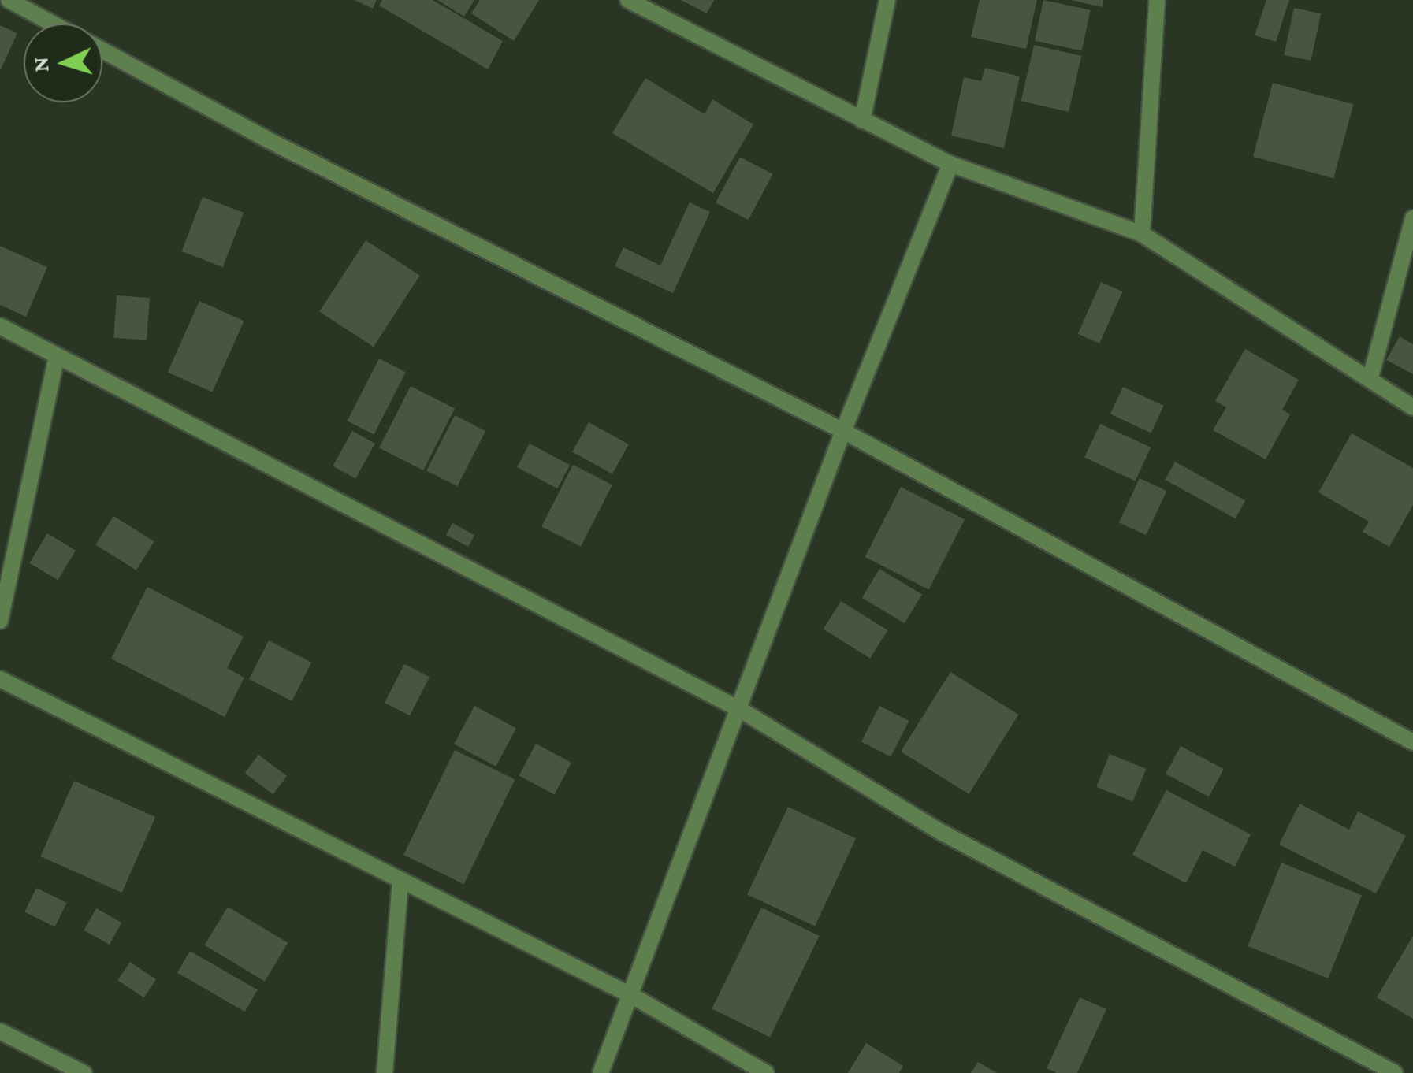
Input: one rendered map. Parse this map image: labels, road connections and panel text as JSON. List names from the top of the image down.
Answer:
{
  "north": "left"
}
